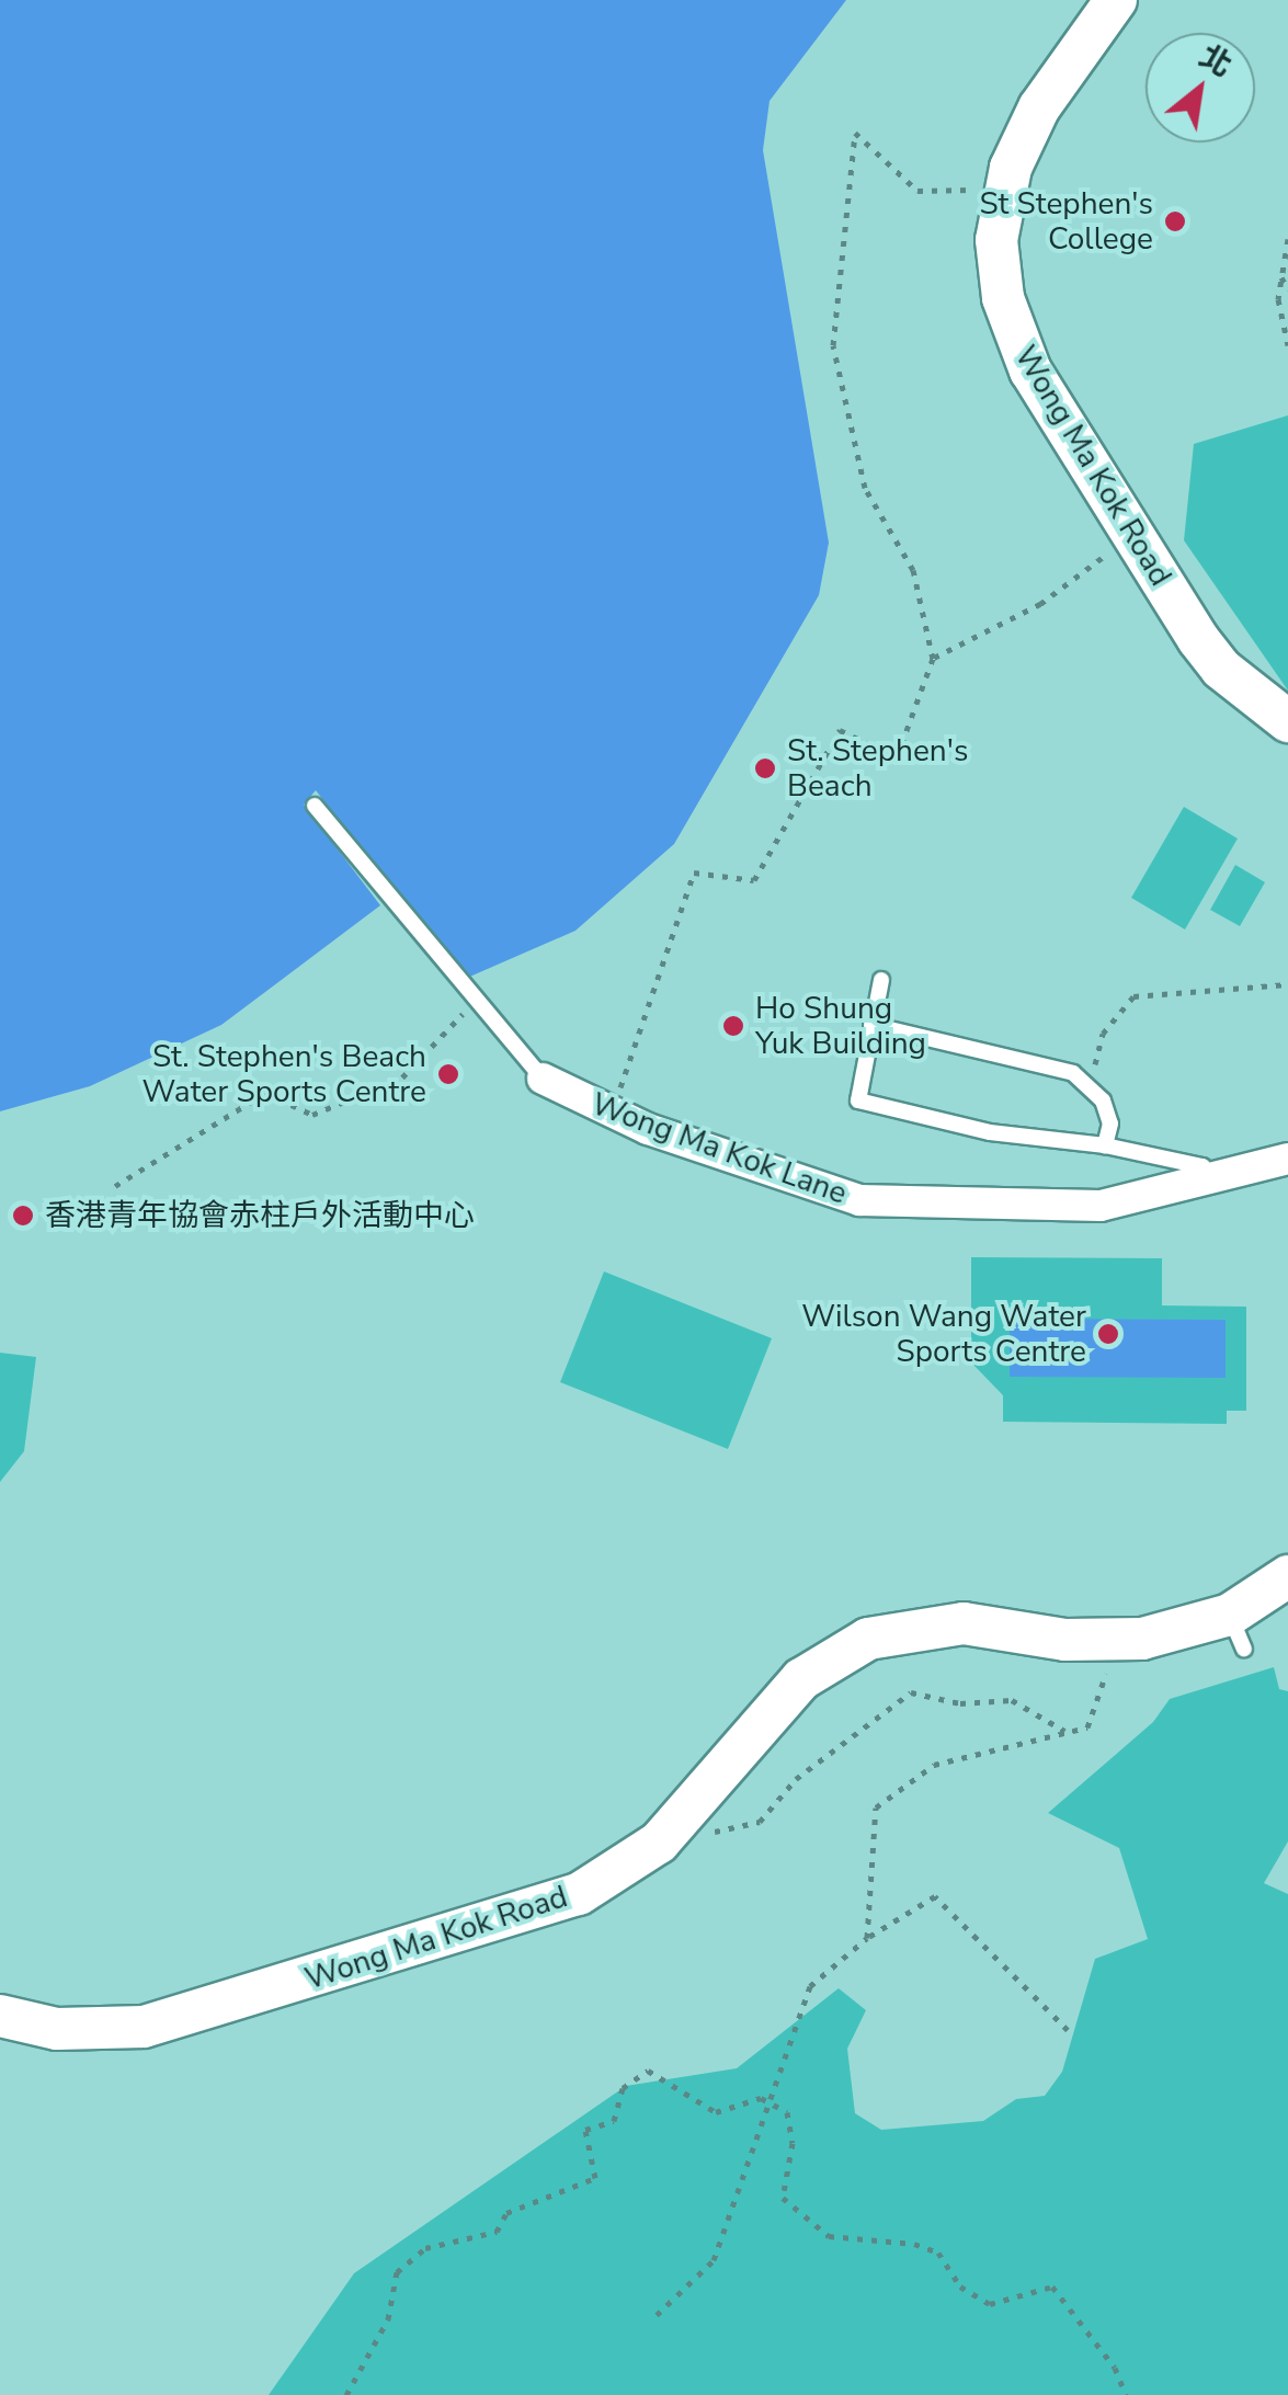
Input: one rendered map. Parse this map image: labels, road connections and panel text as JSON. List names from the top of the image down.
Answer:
{
  "streets": {
    "street": ["Wong Ma Kok Road", "Wong Ma Kok Lane"]
  },
  "places": [
    "St Stephen's College",
    "St. Stephen's Beach",
    "Ho Shung Yuk Building",
    "St. Stephen's Beach Water Sports Centre",
    "香港青年協會赤柱戶外活動中心",
    "Wilson Wang Water Sports Centre"
  ],
  "north": "top right"
}
